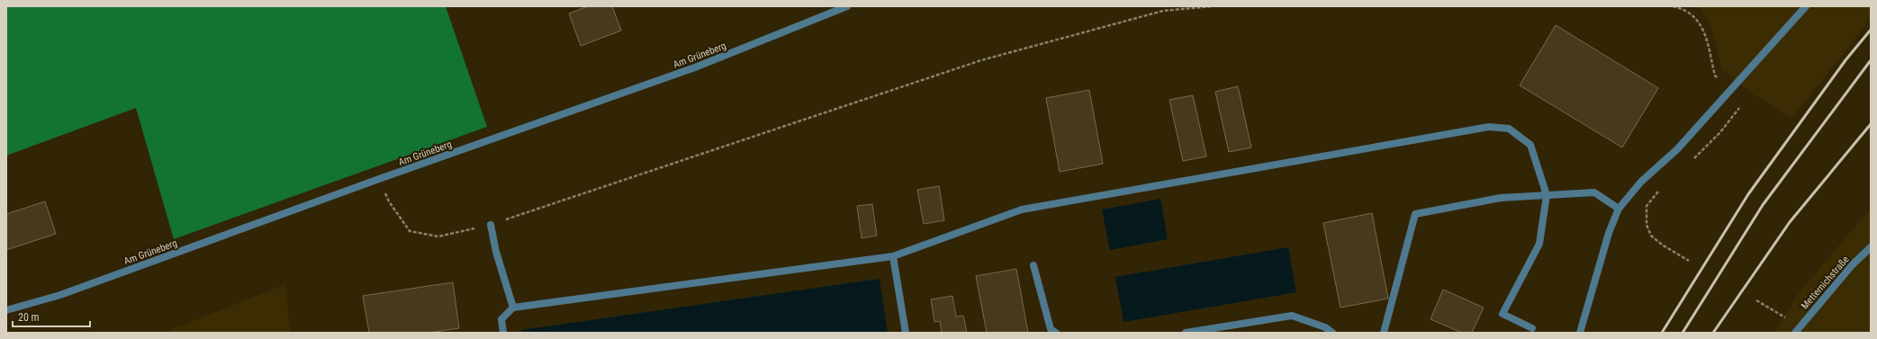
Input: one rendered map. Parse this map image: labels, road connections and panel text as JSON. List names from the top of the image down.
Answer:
{
  "streets": {
    "street": ["Am Grüneberg", "Metternichstraße"]
  },
  "scale_bar": "20 m"
}
